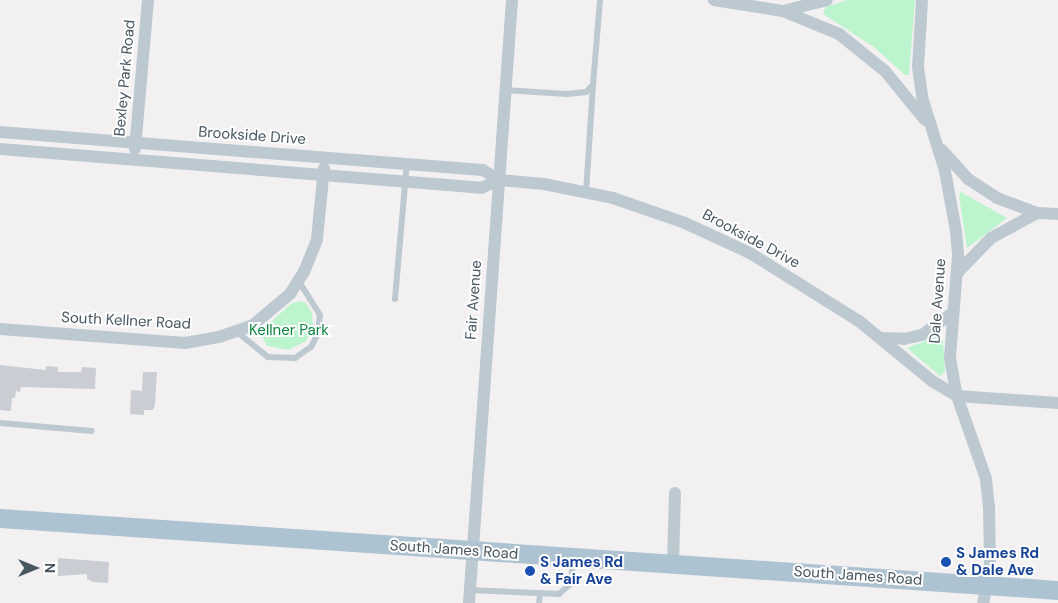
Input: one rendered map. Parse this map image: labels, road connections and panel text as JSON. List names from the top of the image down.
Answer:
{
  "streets": {
    "main road": ["South James Road"],
    "street": [
      "Bexley Park Road",
      "Brookside Drive",
      "Fair Avenue",
      "Dale Avenue",
      "South Kellner Road"
    ]
  },
  "crossings": [
    ["Bexley Park Road", "Brookside Drive"],
    ["Brookside Drive", "Fair Avenue"],
    ["Brookside Drive", "Dale Avenue"],
    ["Fair Avenue", "South James Road"],
    ["Dale Avenue", "South James Road"]
  ],
  "parks": ["Kellner Park"],
  "places": ["S James Rd & Dale Ave", "S James Rd & Fair Ave"],
  "north": "right"
}
